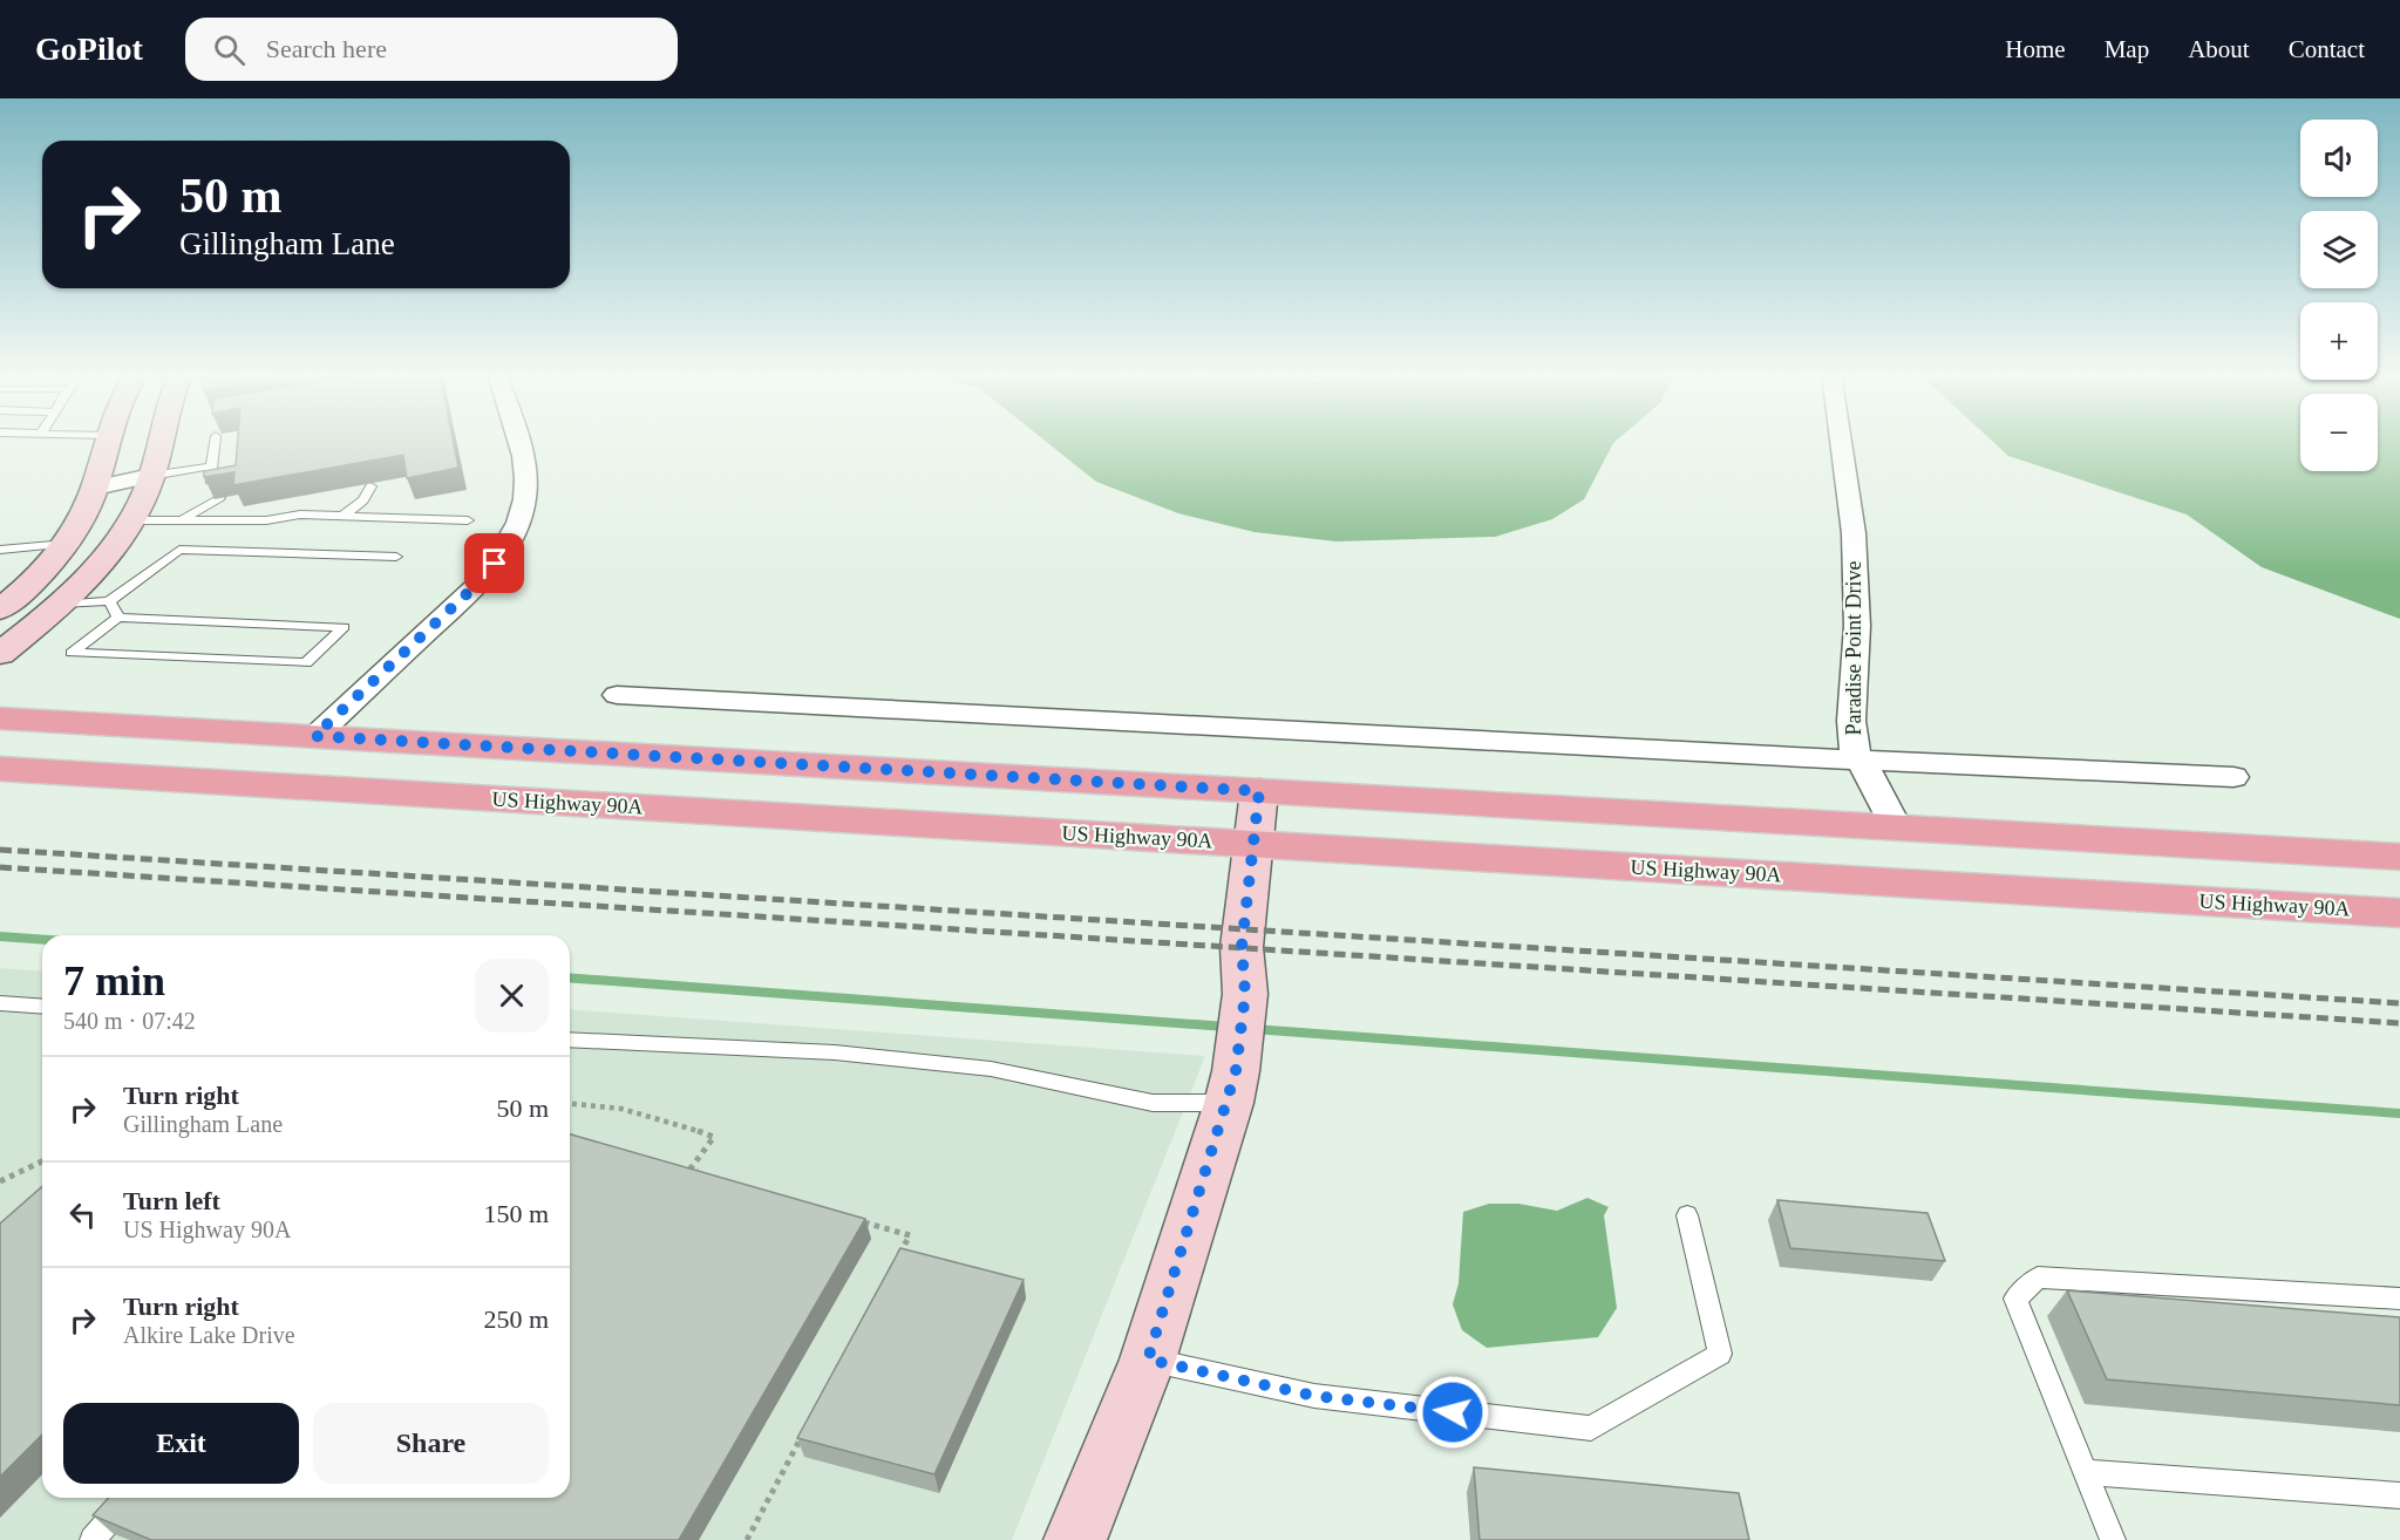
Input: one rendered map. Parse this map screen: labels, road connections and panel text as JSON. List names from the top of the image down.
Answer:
{
  "streets": {
    "main road": ["US Highway 90A"],
    "street": ["Paradise Point Drive"]
  },
  "page": {
    "header": "GoPilot",
    "search": "Search here",
    "nav": [
      "Home",
      "Map",
      "About",
      "Contact"
    ],
    "map_buttons": ["+", "−"],
    "turn": ["50 m", "Gillingham Lane"],
    "heading": ["7 min", "540 m · 07:42"],
    "list": [
      {
        "name": "Turn right",
        "note": "Gillingham Lane",
        "value": "50 m"
      },
      {
        "name": "Turn left",
        "note": "US Highway 90A",
        "value": "150 m"
      },
      {
        "name": "Turn right",
        "note": "Alkire Lake Drive",
        "value": "250 m"
      }
    ],
    "buttons": ["Exit", "Share"]
  }
}
